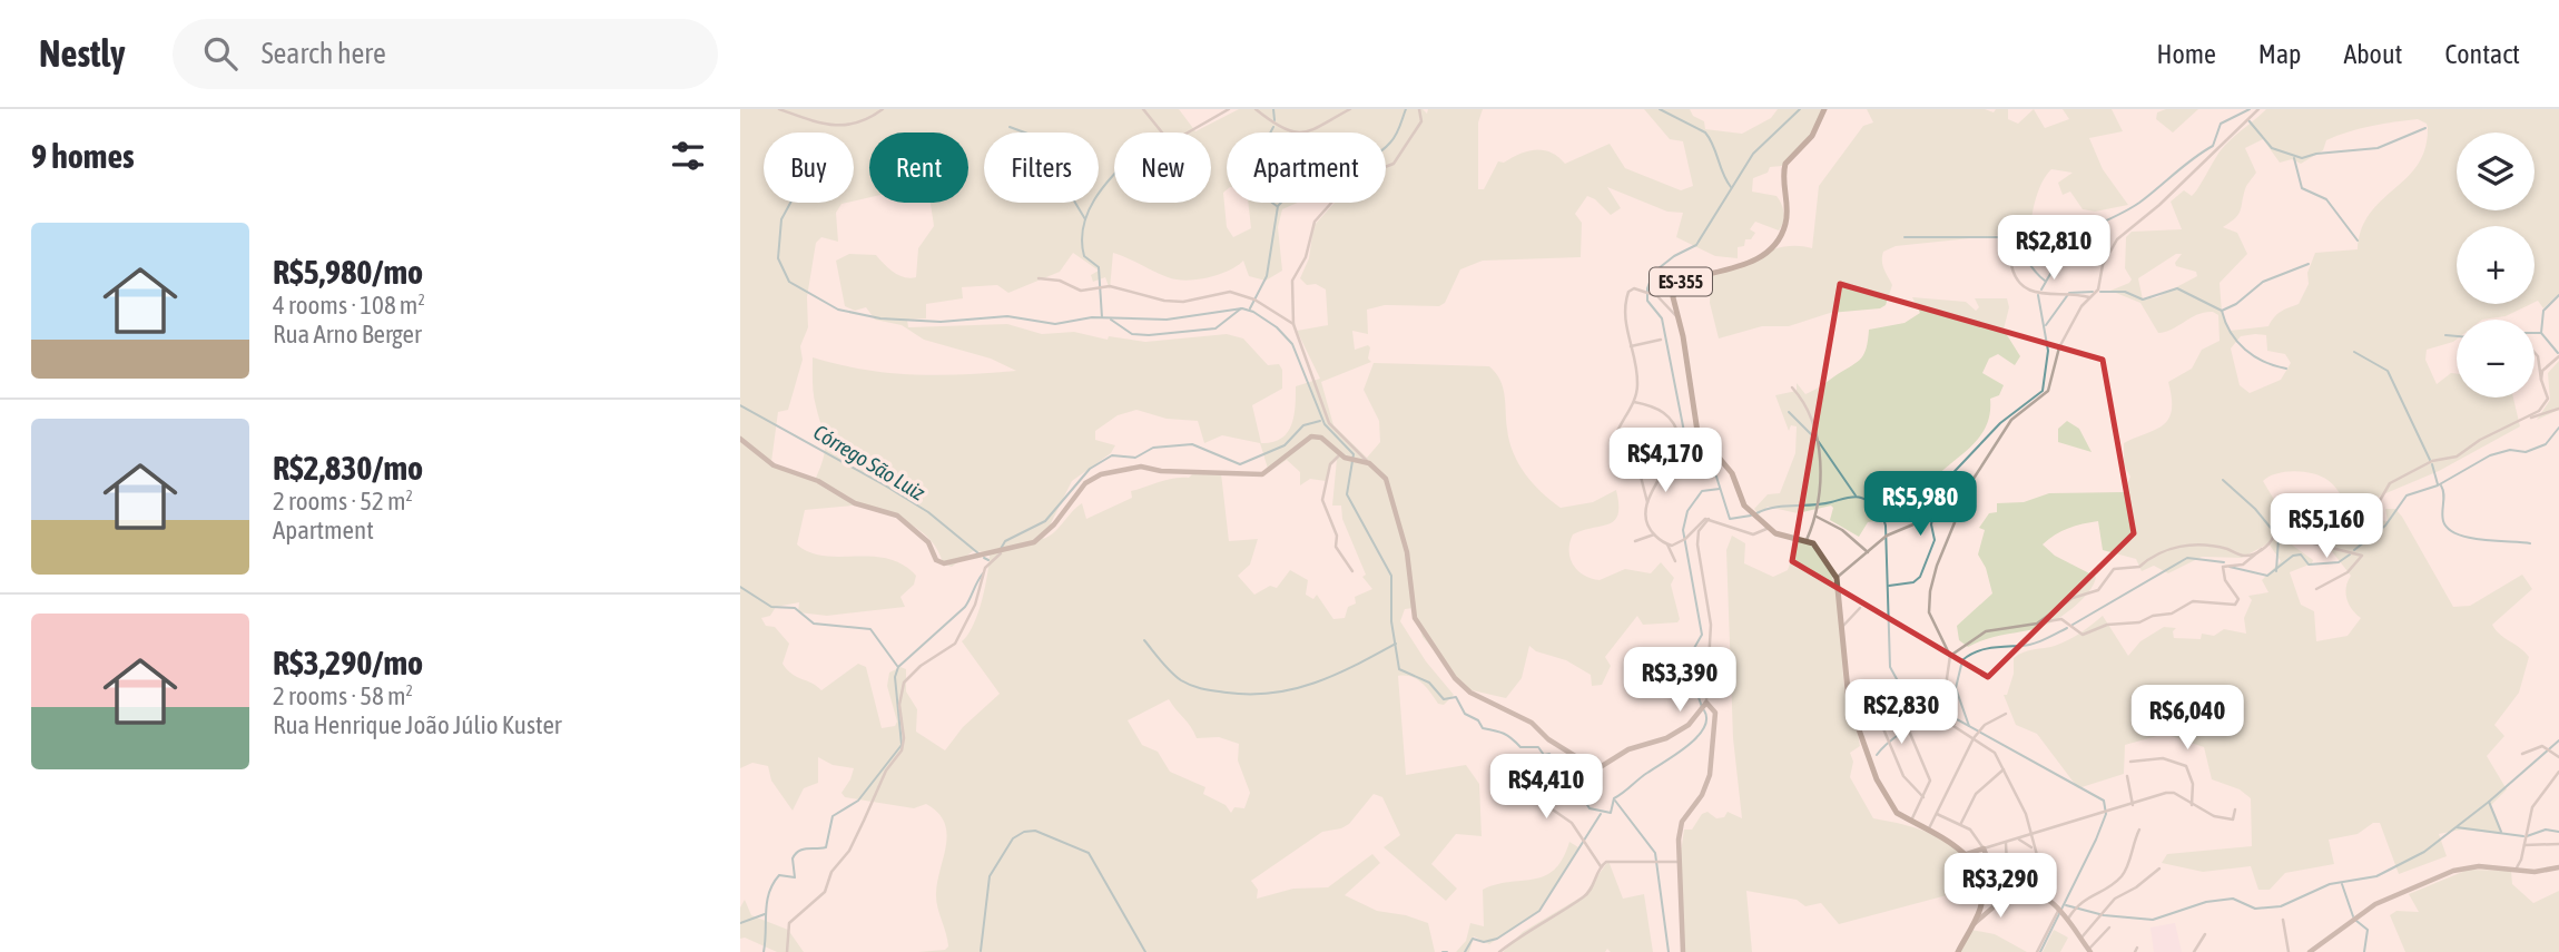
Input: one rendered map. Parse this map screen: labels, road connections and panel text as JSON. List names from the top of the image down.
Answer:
{
  "streets": {
    "main road": ["ES-355"]
  },
  "water": ["Córrego São Luiz"],
  "page": {
    "header": "Nestly",
    "search": "Search here",
    "nav": [
      "Home",
      "Map",
      "About",
      "Contact"
    ],
    "heading": "9 homes",
    "map_buttons": ["+", "−"],
    "chip": [
      "Buy",
      "Rent",
      "Filters",
      "New",
      "Apartment"
    ],
    "list": [
      {
        "name": "R$5,980/mo",
        "note": "4 rooms · 108 m² · Rua Arno Berger"
      },
      {
        "name": "R$2,830/mo",
        "note": "2 rooms · 52 m² · Apartment"
      },
      {
        "name": "R$3,290/mo",
        "note": "2 rooms · 58 m² · Rua Henrique João Júlio Kuster"
      }
    ],
    "price": [
      "R$2,810",
      "R$4,170",
      "R$5,980",
      "R$5,160",
      "R$3,390",
      "R$2,830",
      "R$6,040",
      "R$4,410",
      "R$3,290"
    ]
  }
}
